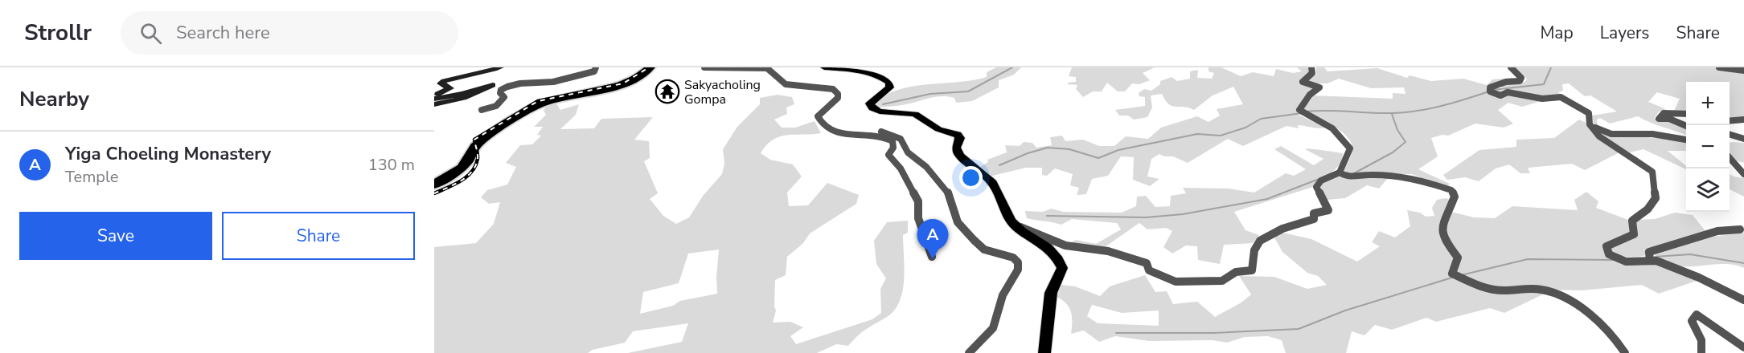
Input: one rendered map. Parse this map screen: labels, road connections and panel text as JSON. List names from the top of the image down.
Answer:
{
  "places": {
    "temple": ["Sakyacholing Gompa"]
  },
  "page": {
    "header": "Strollr",
    "search": "Search here",
    "nav": ["Map", "Layers", "Share"],
    "heading": "Nearby",
    "map_buttons": ["+", "−"],
    "list": [
      {
        "mark": "A",
        "name": "Yiga Choeling Monastery",
        "note": "Temple",
        "value": "130 m"
      }
    ],
    "buttons": ["Save", "Share"],
    "pins": "A"
  }
}
